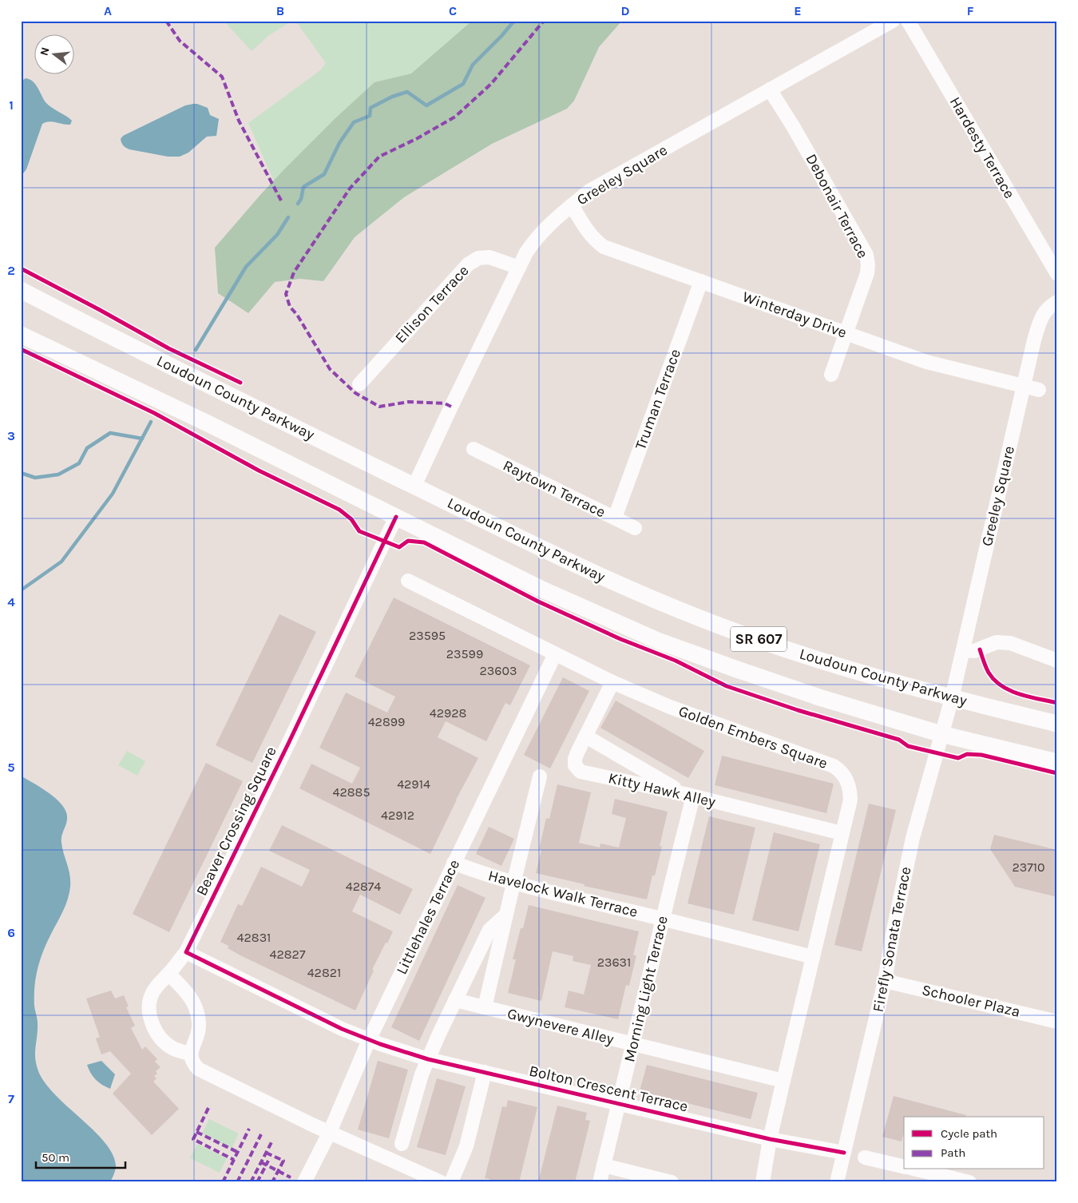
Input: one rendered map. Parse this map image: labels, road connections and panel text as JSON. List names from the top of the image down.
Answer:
{
  "streets": {
    "main road": ["Loudoun County Parkway", "SR 607"],
    "street": [
      "Hardesty Terrace",
      "Greeley Square",
      "Debonair Terrace",
      "Ellison Terrace",
      "Winterday Drive",
      "Truman Terrace",
      "Raytown Terrace",
      "Golden Embers Square",
      "Kitty Hawk Alley",
      "Beaver Crossing Square",
      "Havelock Walk Terrace",
      "Littlehales Terrace",
      "Firefly Sonata Terrace",
      "Morning Light Terrace",
      "Schooler Plaza",
      "Gwynevere Alley",
      "Bolton Crescent Terrace"
    ]
  },
  "crossings": [
    ["Greeley Square", "Debonair Terrace"],
    ["Greeley Square", "Ellison Terrace"],
    ["Greeley Square", "Winterday Drive"],
    ["Greeley Square", "Loudoun County Parkway"],
    ["Greeley Square", "Firefly Sonata Terrace"],
    ["Debonair Terrace", "Winterday Drive"],
    ["Winterday Drive", "Truman Terrace"],
    ["Loudoun County Parkway", "Firefly Sonata Terrace"],
    ["Truman Terrace", "Raytown Terrace"],
    ["SR 607", "Beaver Crossing Square"],
    ["SR 607", "Firefly Sonata Terrace"],
    ["Golden Embers Square", "Kitty Hawk Alley"],
    ["Golden Embers Square", "Havelock Walk Terrace"],
    ["Golden Embers Square", "Littlehales Terrace"],
    ["Golden Embers Square", "Gwynevere Alley"],
    ["Golden Embers Square", "Bolton Crescent Terrace"],
    ["Kitty Hawk Alley", "Morning Light Terrace"],
    ["Havelock Walk Terrace", "Littlehales Terrace"],
    ["Havelock Walk Terrace", "Morning Light Terrace"],
    ["Littlehales Terrace", "Bolton Crescent Terrace"],
    ["Firefly Sonata Terrace", "Schooler Plaza"],
    ["Firefly Sonata Terrace", "Bolton Crescent Terrace"],
    ["Morning Light Terrace", "Gwynevere Alley"],
    ["Morning Light Terrace", "Bolton Crescent Terrace"]
  ],
  "house_numbers": [
    "23595",
    "23599",
    "23603",
    "42928",
    "42899",
    "42914",
    "42885",
    "42912",
    "23710",
    "42874",
    "42831",
    "42827",
    "23631",
    "42821"
  ],
  "legend": ["Cycle path", "Path"],
  "scale_bar": "50 m",
  "north": "left",
  "grid": {
    "columns": [
      "A",
      "B",
      "C",
      "D",
      "E",
      "F"
    ],
    "rows": [
      "1",
      "2",
      "3",
      "4",
      "5",
      "6",
      "7"
    ]
  }
}
